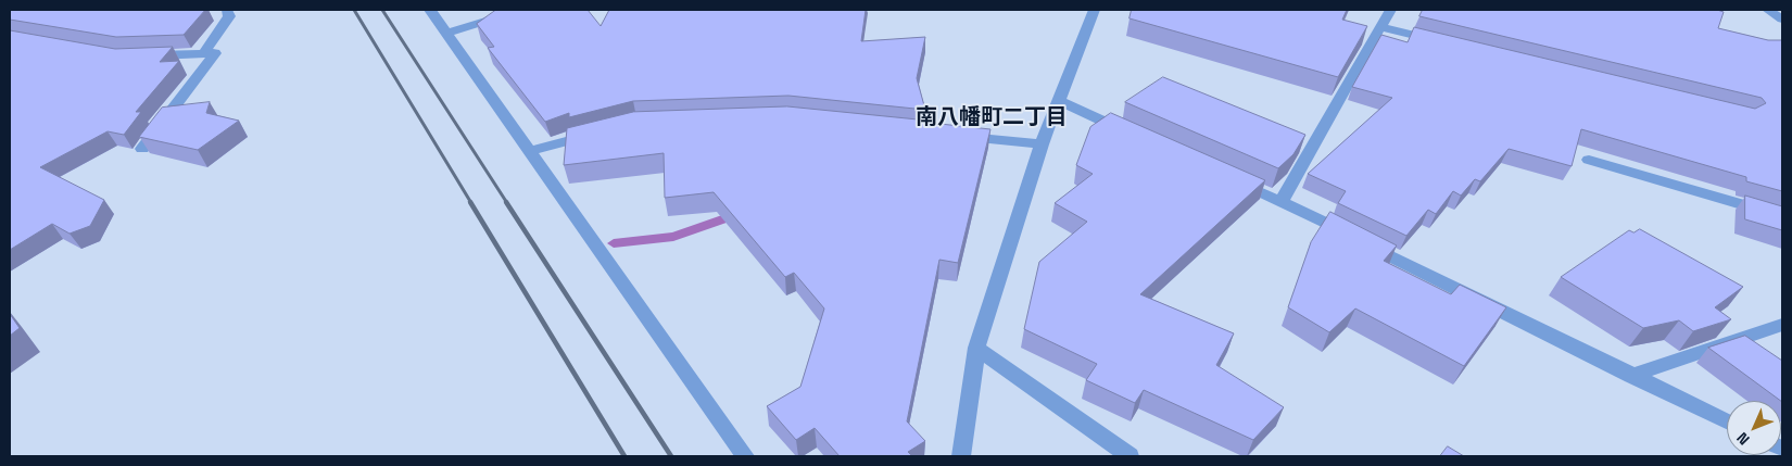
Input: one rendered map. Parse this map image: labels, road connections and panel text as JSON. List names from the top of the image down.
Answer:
{
  "districts": ["南八幡町二丁目"],
  "north": "bottom left"
}
